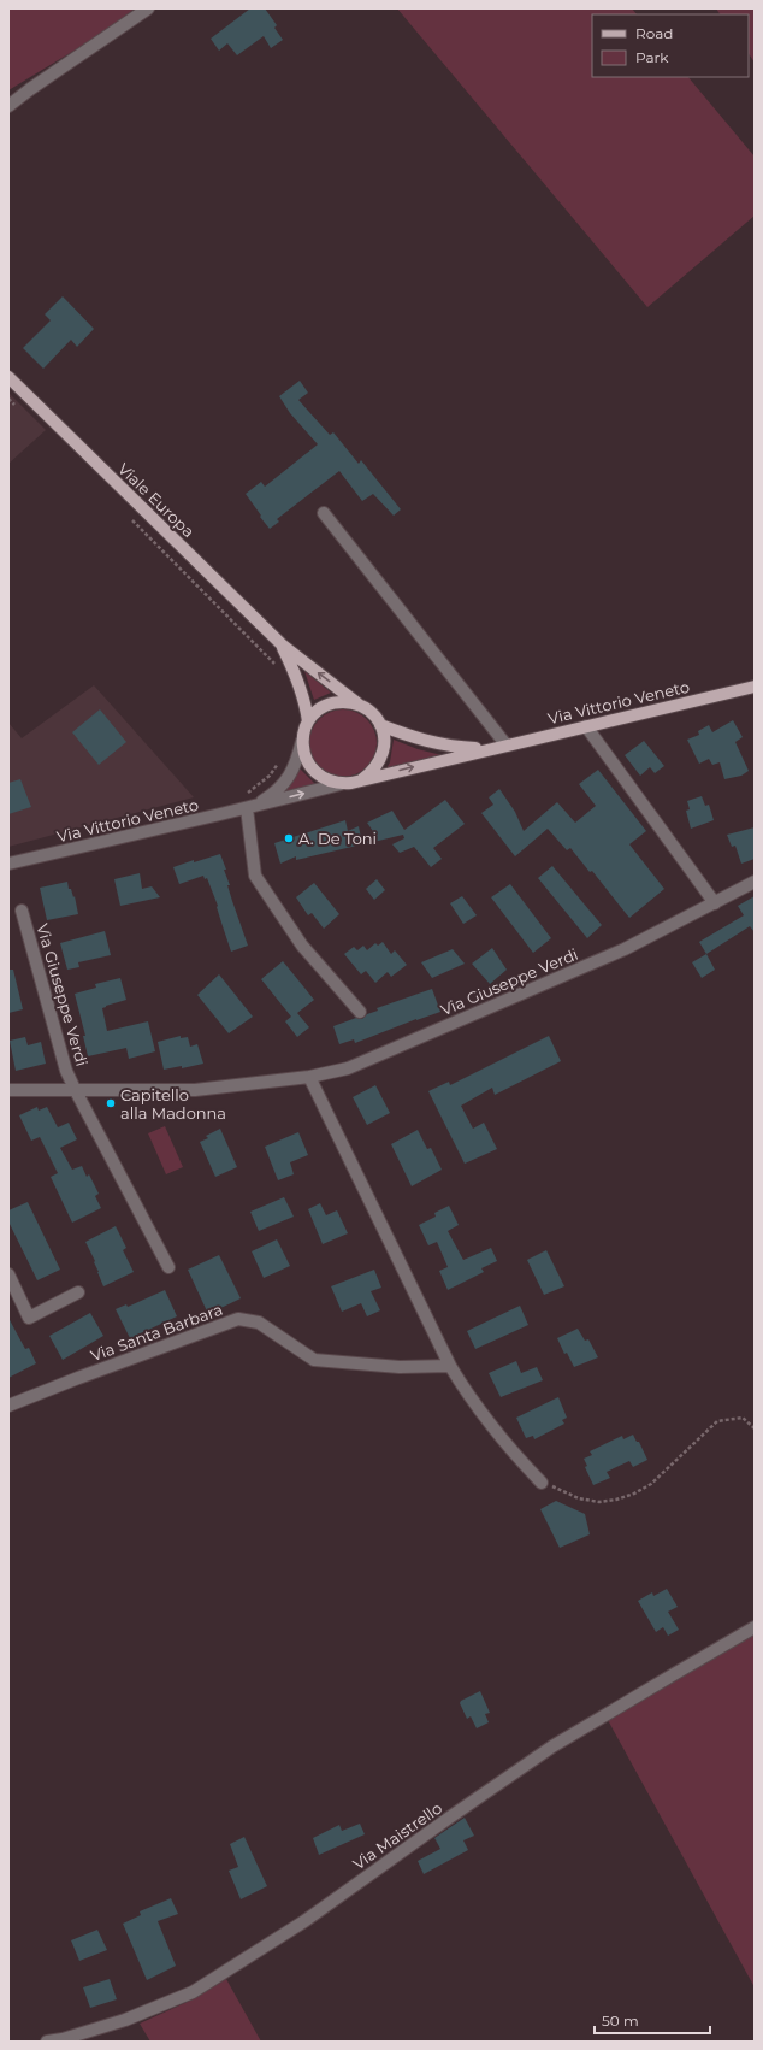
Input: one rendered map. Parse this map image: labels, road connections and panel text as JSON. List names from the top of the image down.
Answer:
{
  "streets": {
    "main road": ["Viale Europa", "Via Vittorio Veneto"],
    "street": ["Via Giuseppe Verdi", "Via Santa Barbara", "Via Maistrello"]
  },
  "crossings": [
    ["Viale Europa", "Via Vittorio Veneto"]
  ],
  "places": ["A. De Toni", "Capitello alla Madonna"],
  "legend": ["Road", "Park"],
  "scale_bar": "50 m"
}
